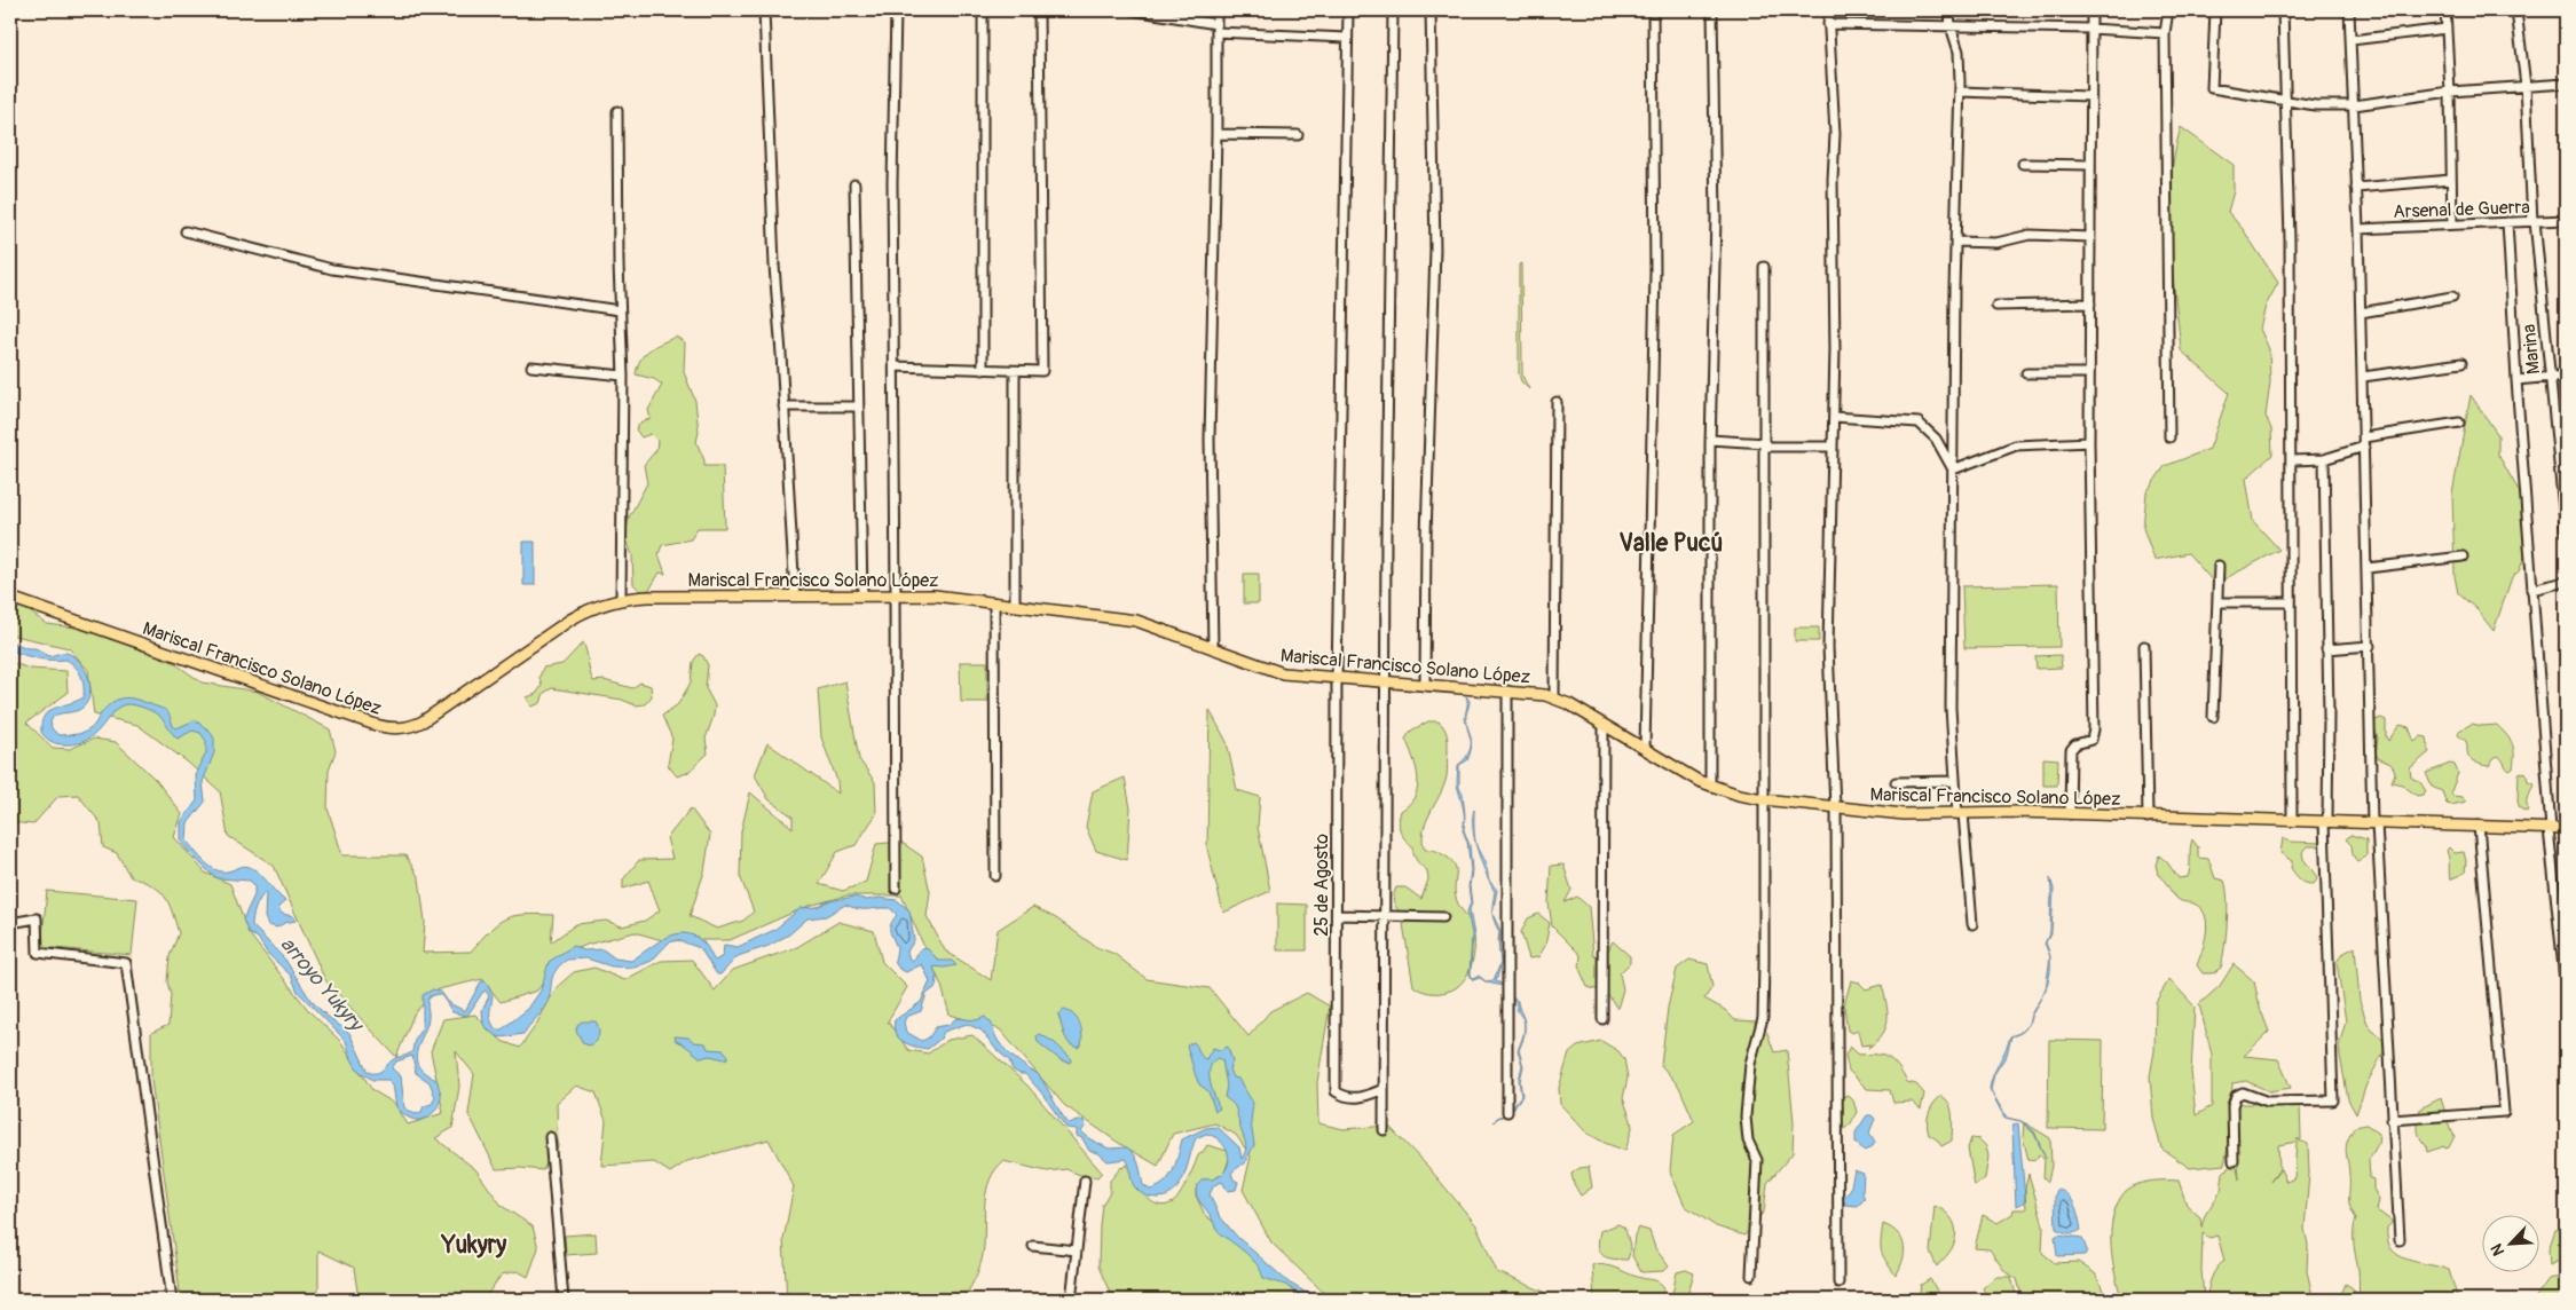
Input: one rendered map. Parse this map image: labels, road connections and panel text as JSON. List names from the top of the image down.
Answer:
{
  "streets": {
    "main road": ["Mariscal Francisco Solano López"],
    "street": ["Arsenal de Guerra", "Marina", "25 de Agosto"]
  },
  "crossings": [
    ["Arsenal de Guerra", "Marina"],
    ["Mariscal Francisco Solano López", "25 de Agosto"]
  ],
  "districts": ["Valle Pucú", "Yukyry"],
  "water": ["arroyo Yukyry"],
  "north": "bottom left"
}
